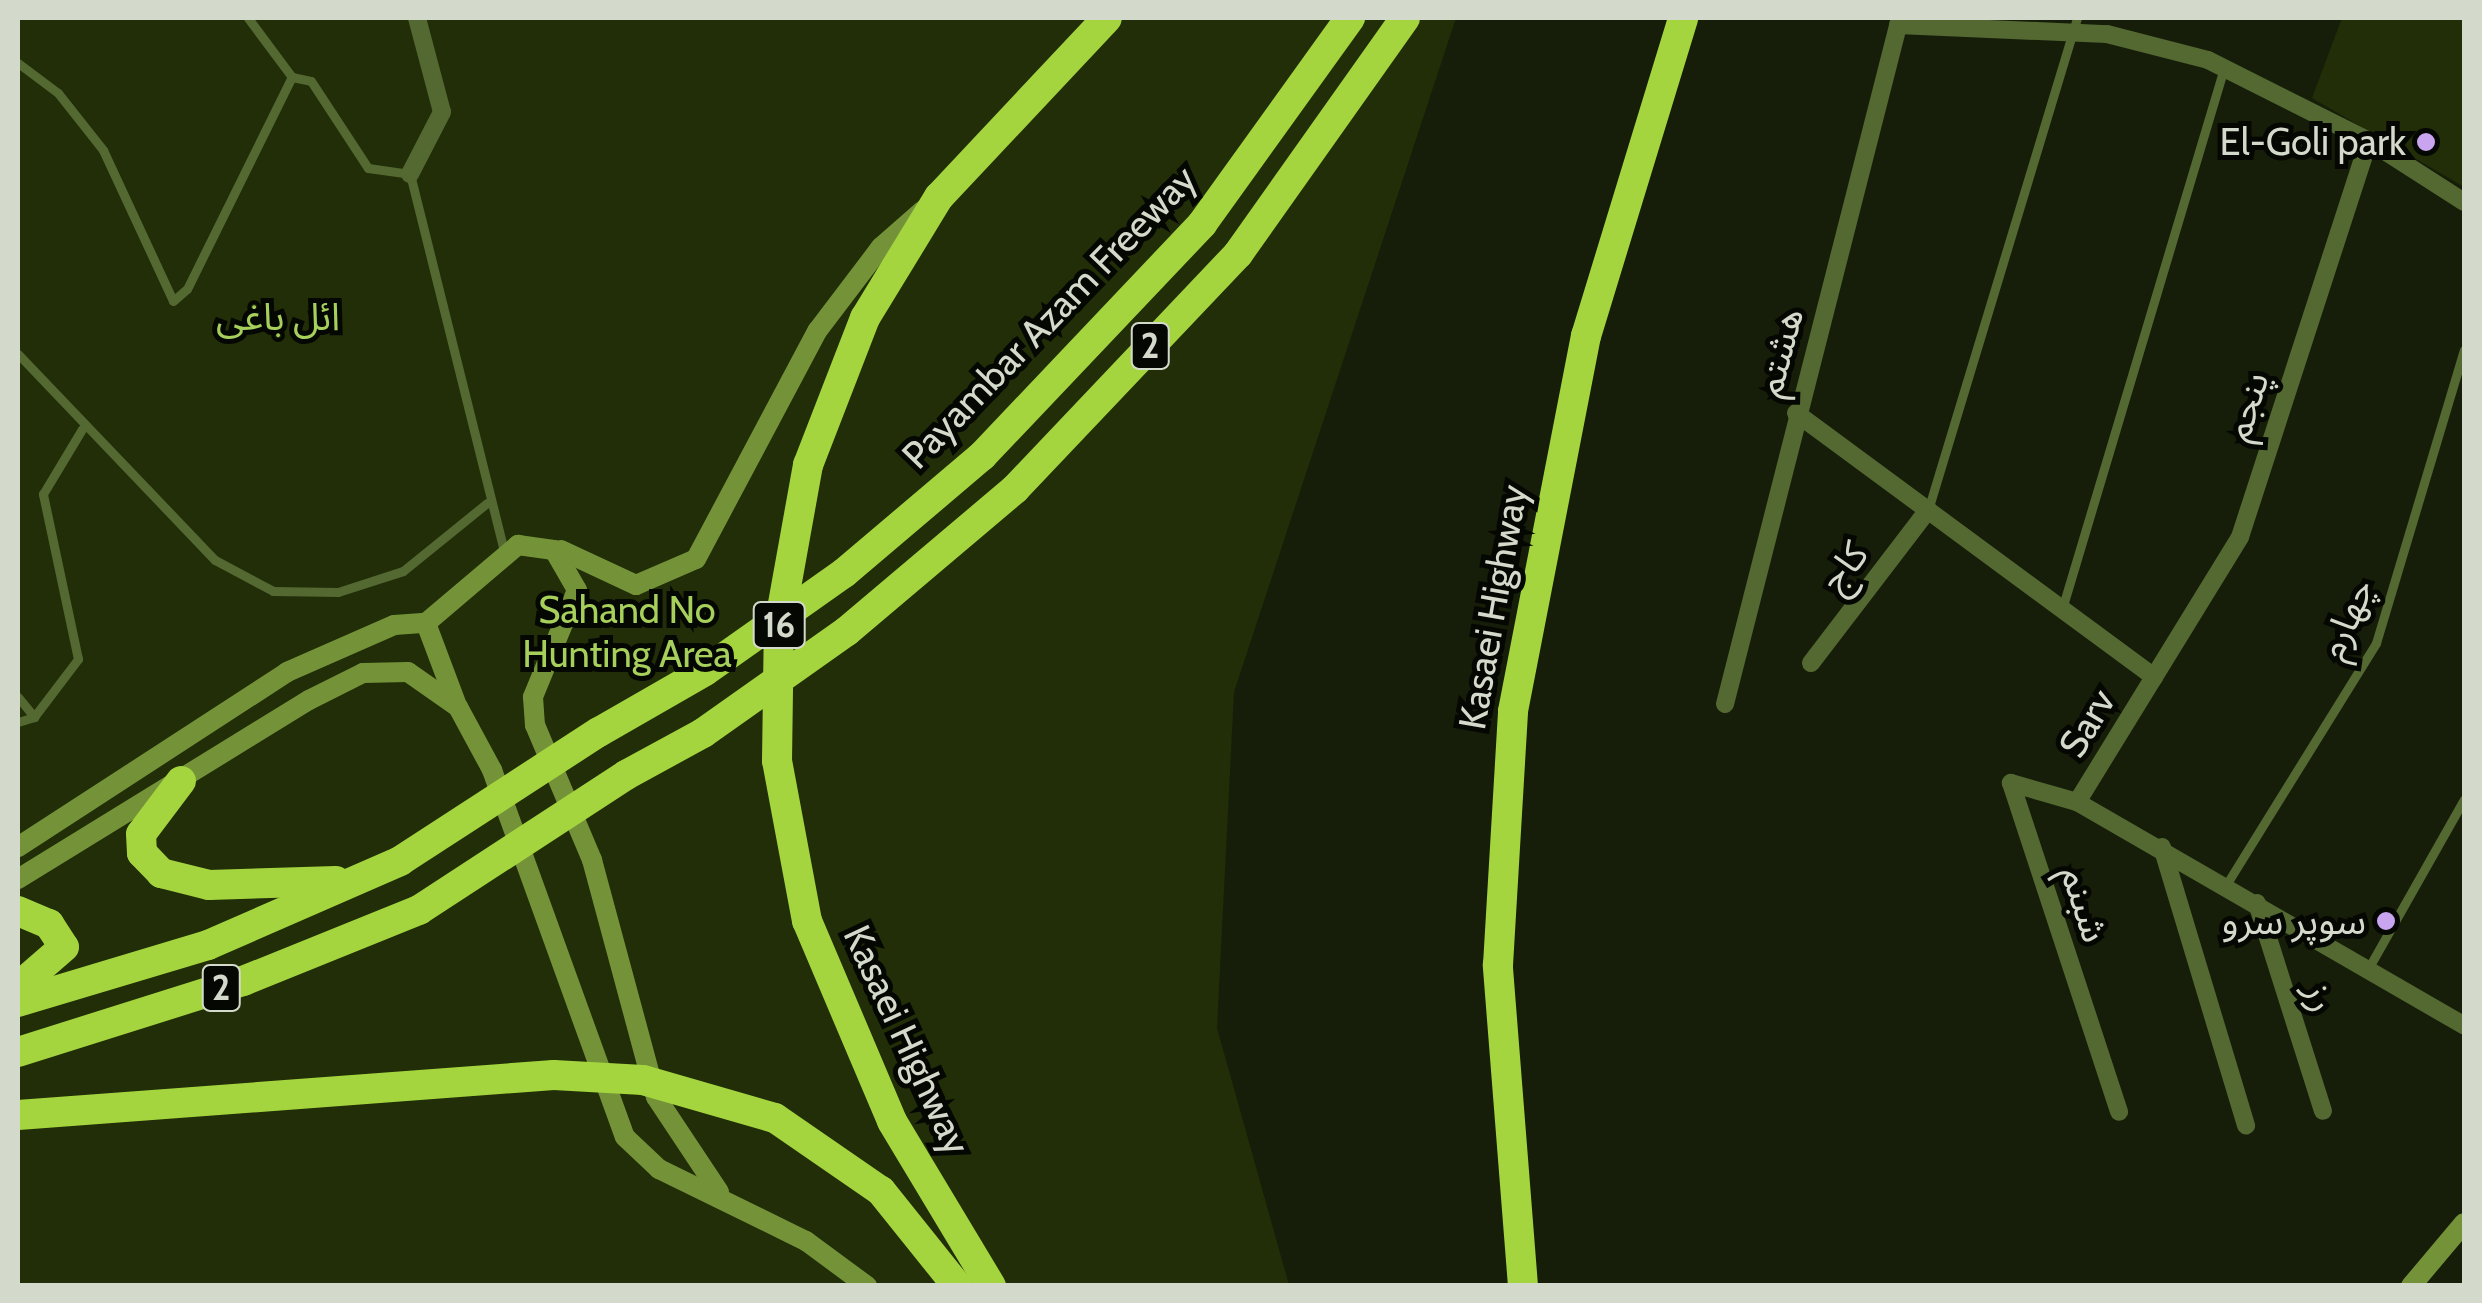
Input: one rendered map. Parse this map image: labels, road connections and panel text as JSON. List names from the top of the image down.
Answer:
{
  "streets": {
    "highway": [
      "Payambar Azam Freeway",
      "2",
      "Kasaei Highway",
      "16"
    ],
    "street": [
      "هشتم",
      "پنجم",
      "کاج",
      "Sarv",
      "شبنم",
      "رز"
    ],
    "lane": ["چهارم"]
  },
  "crossings": [
    ["هشتم", "Sarv"],
    ["پنجم", "Sarv"],
    ["کاج", "Sarv"],
    ["چهارم", "Sarv"],
    ["Sarv", "شبنم"],
    ["Sarv", "رز"]
  ],
  "parks": ["ائل باغی", "Sahand No Hunting Area"],
  "places": ["El-Goli park", "سوپر سرو"]
}
